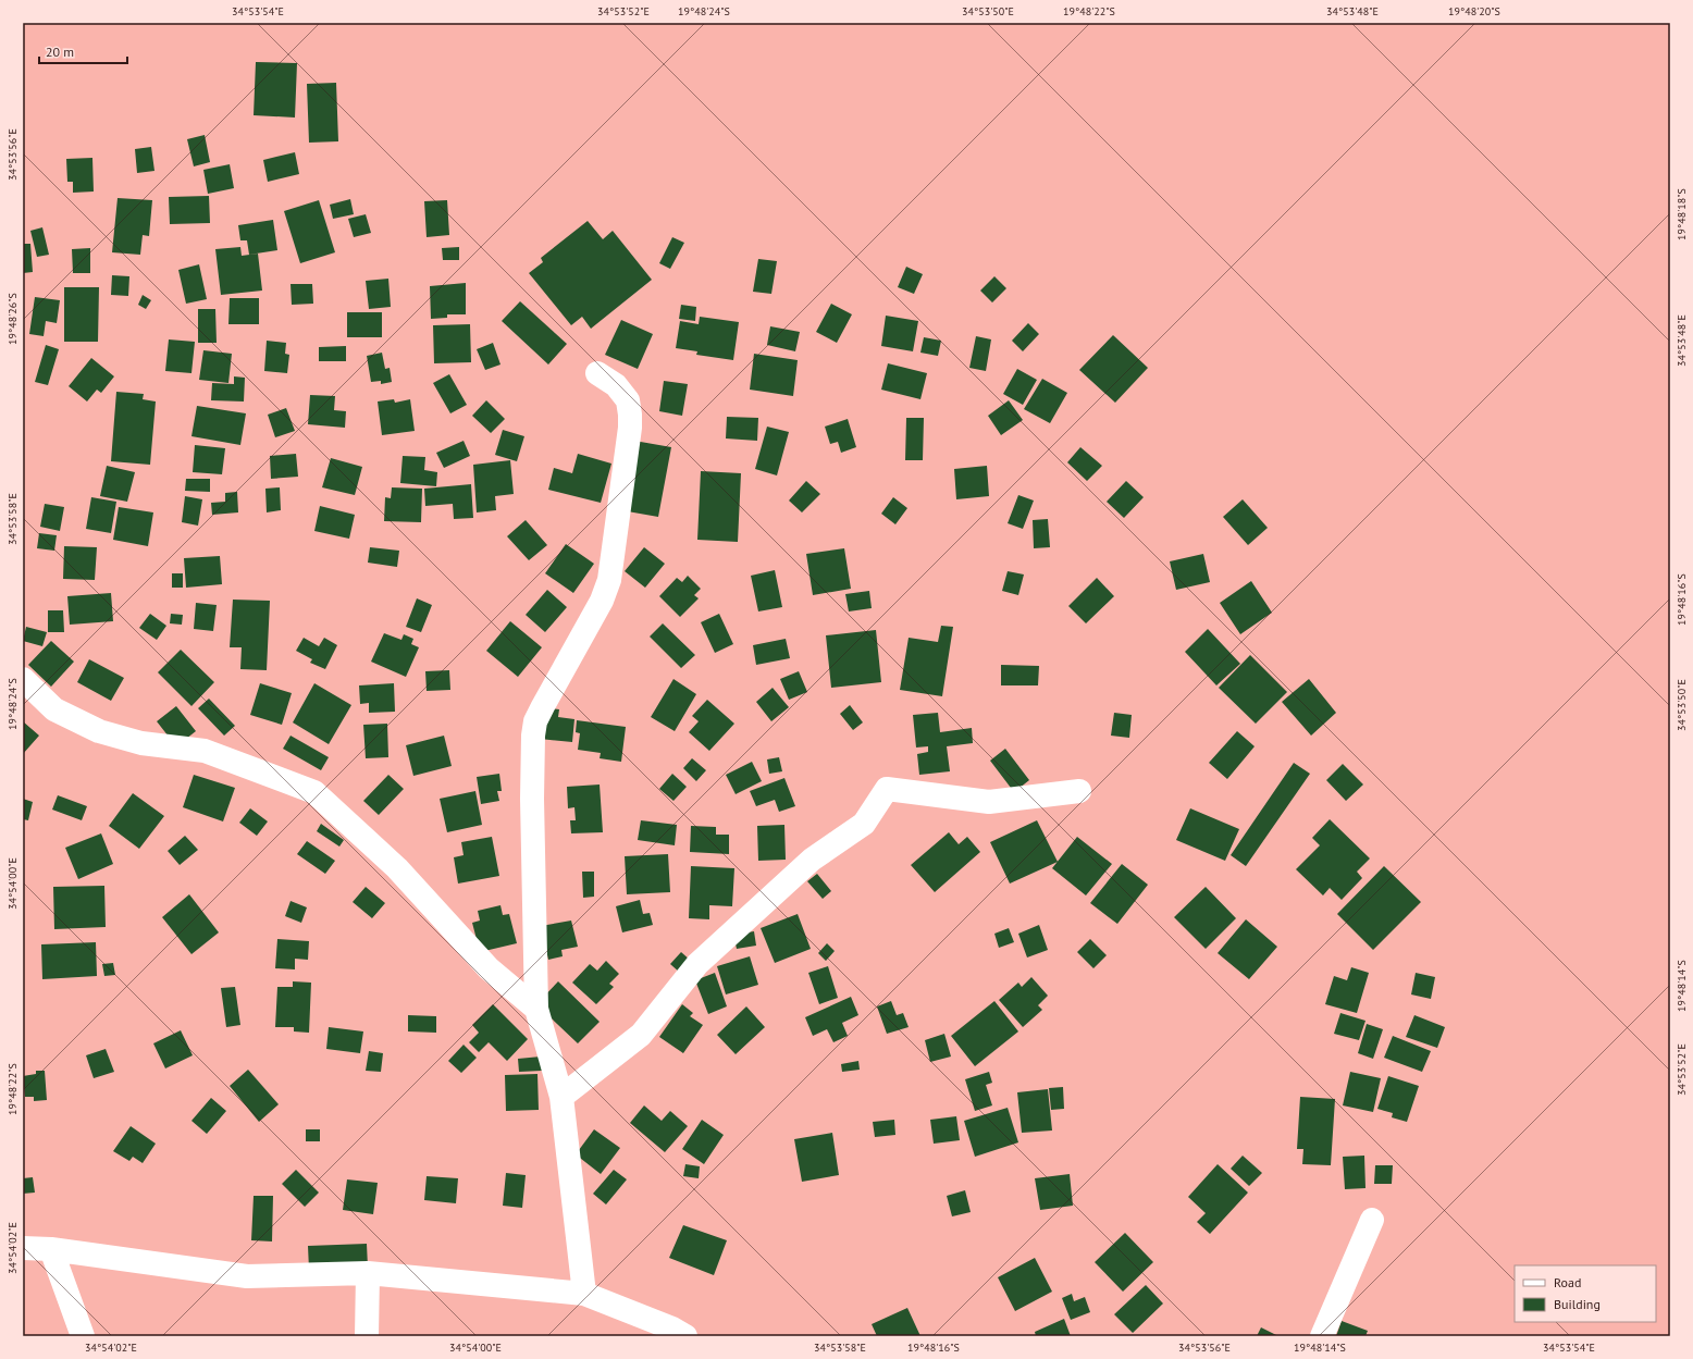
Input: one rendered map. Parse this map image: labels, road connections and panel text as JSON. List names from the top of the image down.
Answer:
{
  "legend": ["Road", "Building"],
  "scale_bar": "20 m",
  "coordinates": [
    "34°53'54\"E",
    "34°53'52\"E",
    "19°48'24\"S",
    "34°53'50\"E",
    "19°48'22\"S",
    "34°53'48\"E",
    "19°48'20\"S",
    "34°53'56\"E",
    "19°48'18\"S",
    "19°48'26\"S",
    "34°53'58\"E",
    "19°48'16\"S",
    "34°54'00\"E",
    "19°48'14\"S",
    "34°54'02\"E"
  ]
}
